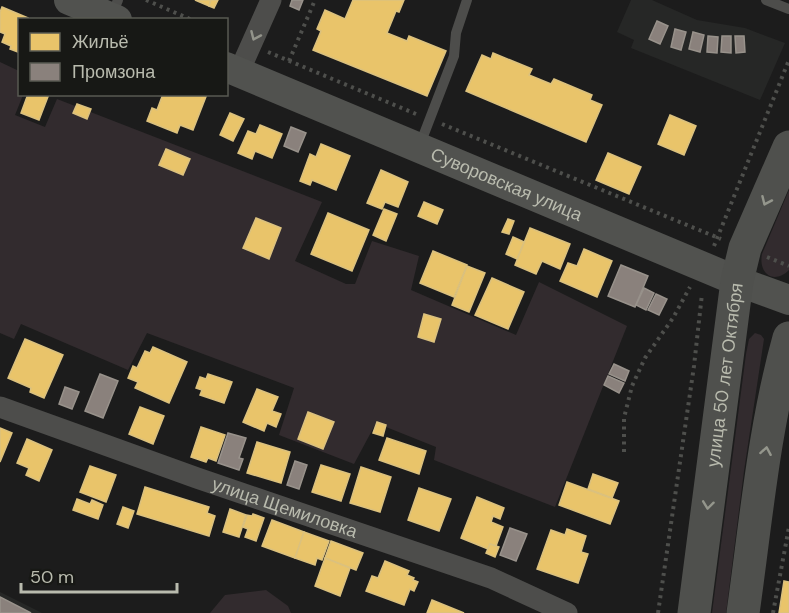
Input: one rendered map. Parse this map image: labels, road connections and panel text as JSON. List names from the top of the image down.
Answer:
{
  "streets": {
    "main road": ["улица 50 лет Октября"],
    "street": ["Суворовская улица", "улица Щемиловка"]
  },
  "crossings": [
    ["Суворовская улица", "улица 50 лет Октября"]
  ],
  "legend": ["Жильё", "Промзона"],
  "scale_bar": "50 m"
}
